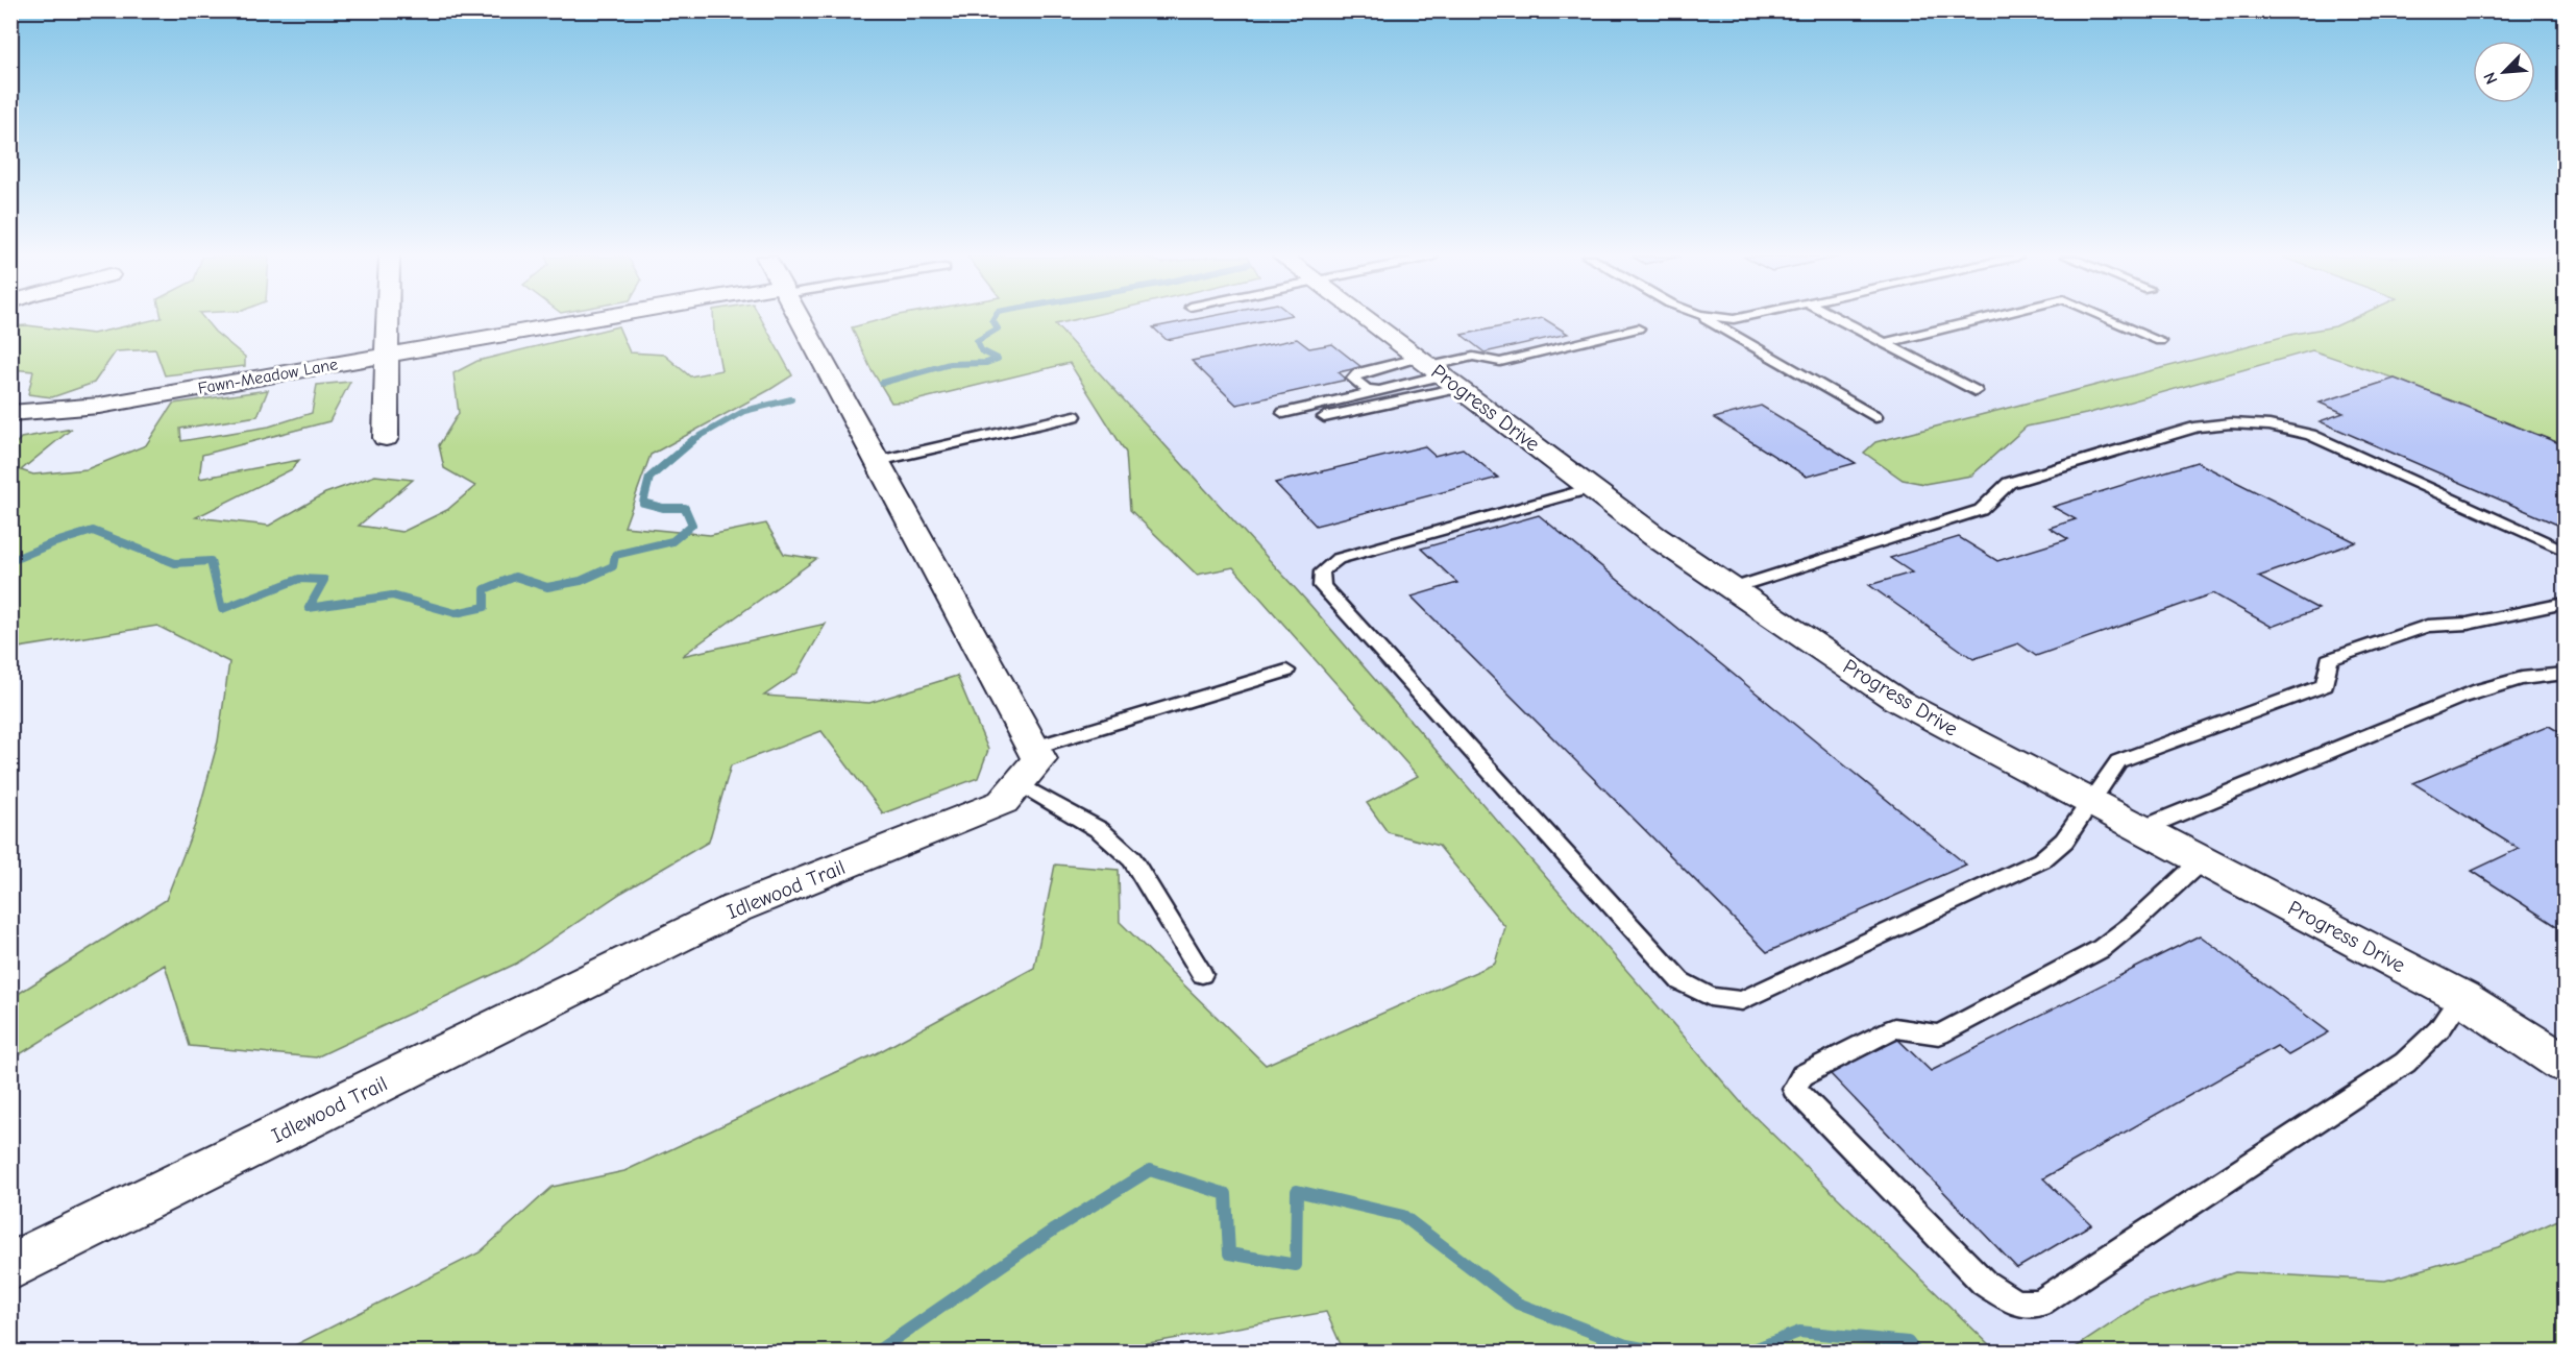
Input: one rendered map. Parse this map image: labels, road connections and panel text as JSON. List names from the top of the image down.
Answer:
{
  "streets": {
    "street": ["Fawn-Meadow Lane", "Progress Drive", "Idlewood Trail"]
  },
  "north": "bottom left"
}
